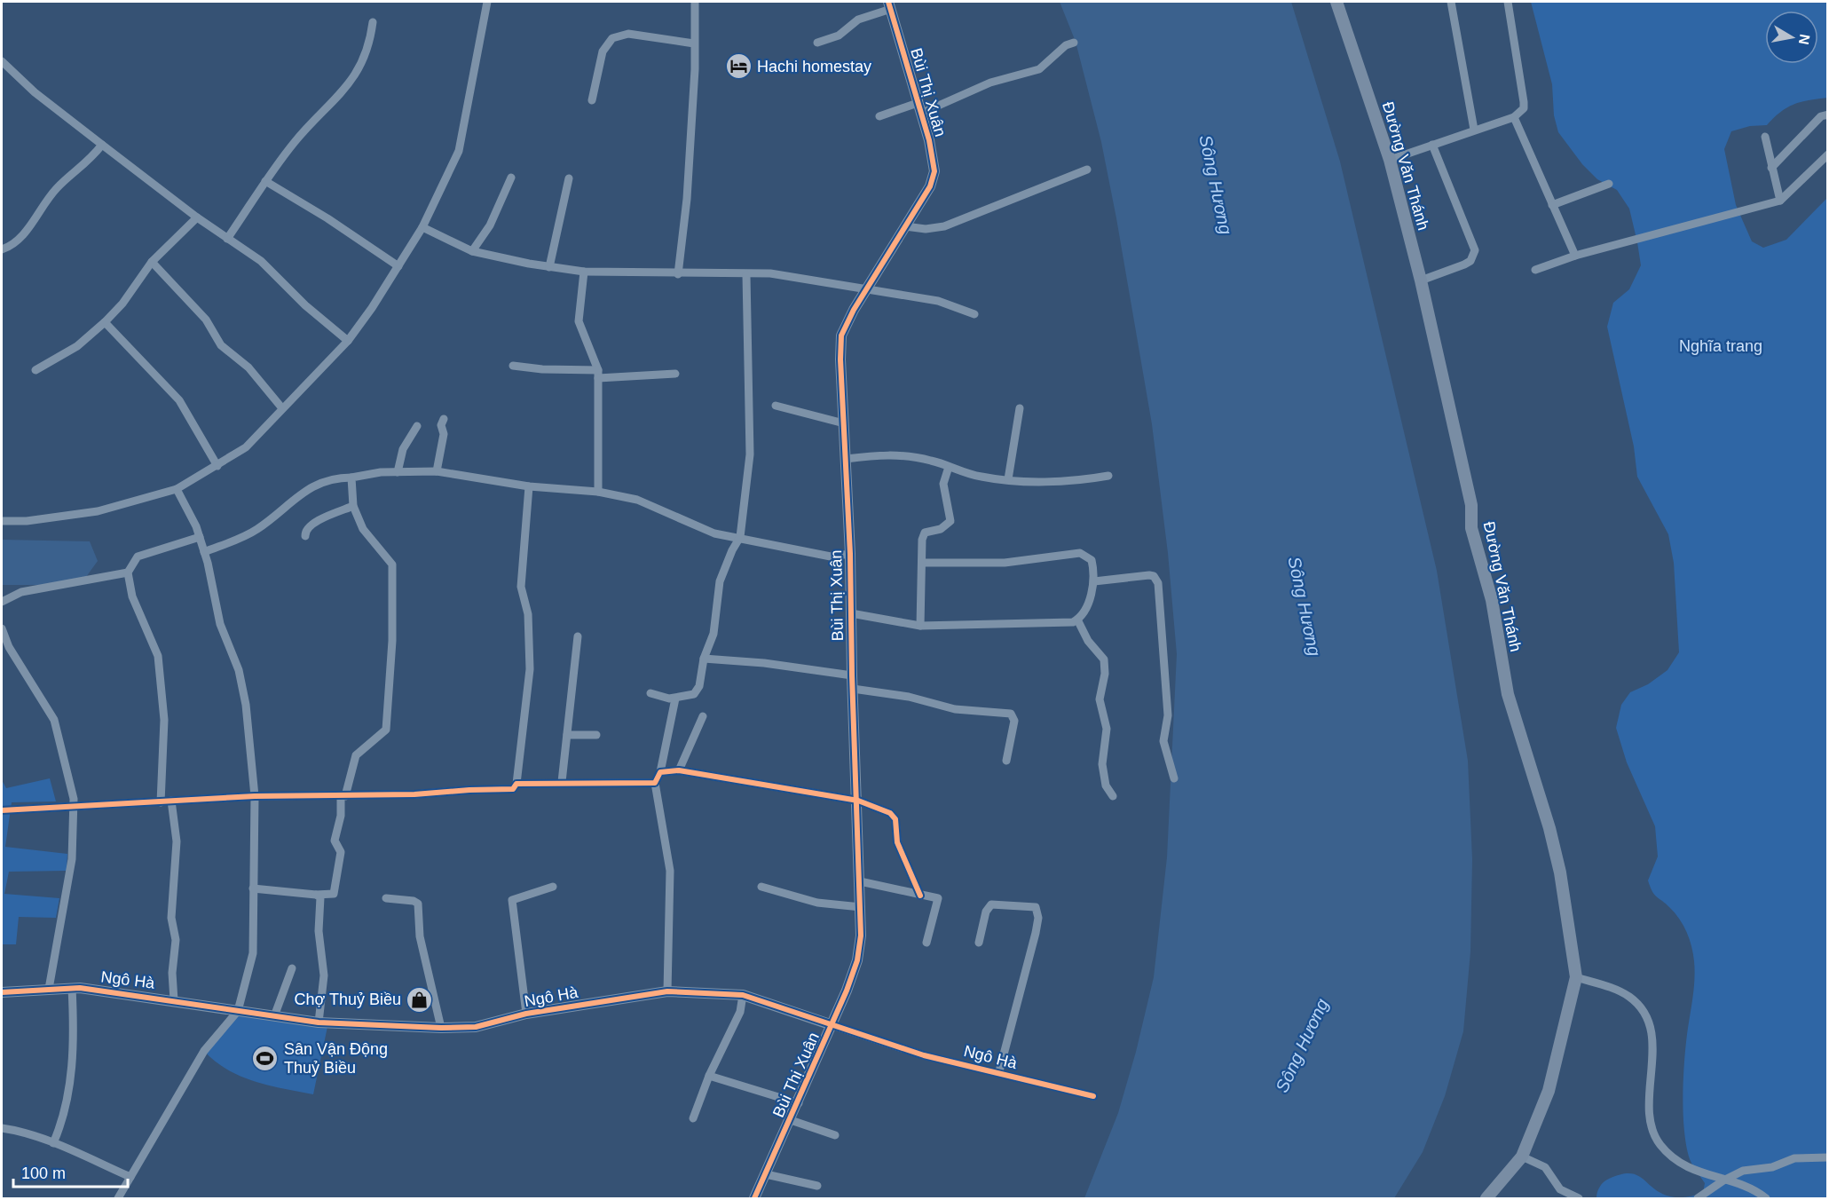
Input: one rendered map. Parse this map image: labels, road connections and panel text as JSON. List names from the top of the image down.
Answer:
{
  "streets": {
    "main road": ["Đường Văn Thánh"],
    "street": ["Bùi Thị Xuân", "Ngô Hà"]
  },
  "crossings": [
    ["Bùi Thị Xuân", "Ngô Hà"]
  ],
  "water": ["Sông Hương"],
  "parks": ["Nghĩa trang"],
  "places": {
    "hotel": ["Hachi homestay"],
    "shop": ["Chợ Thuỷ Biều"],
    "sports": ["Sân Vận Động Thuỷ Biều"]
  },
  "scale_bar": "100 m",
  "north": "right"
}
